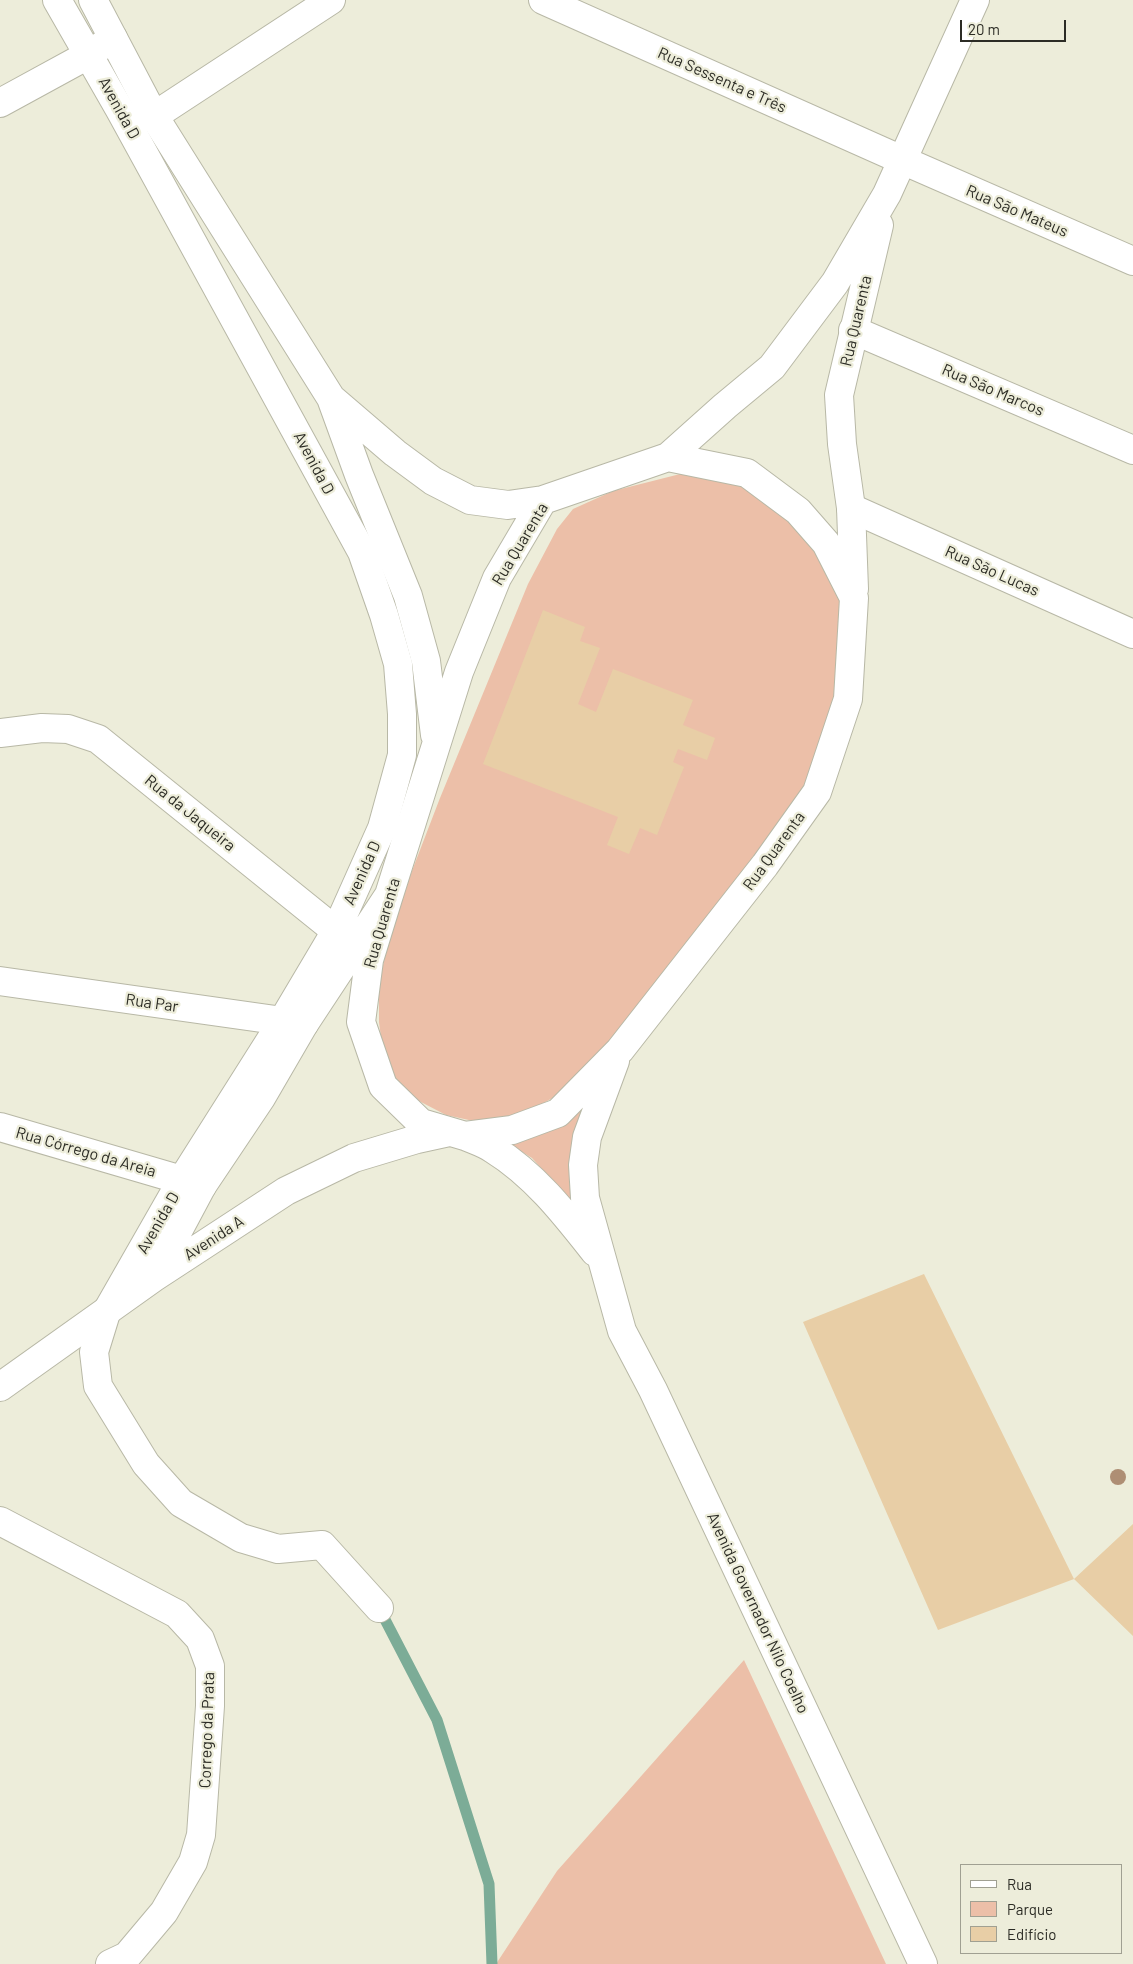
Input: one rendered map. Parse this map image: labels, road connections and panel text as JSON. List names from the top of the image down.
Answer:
{
  "streets": {
    "street": [
      "Rua Sessenta e Três",
      "Avenida D",
      "Rua São Mateus",
      "Rua Quarenta",
      "Rua São Marcos",
      "Rua São Lucas",
      "Rua da Jaqueira",
      "Rua Par",
      "Rua Córrego da Areia",
      "Avenida A",
      "Avenida Governador Nilo Coelho",
      "Corrego da Prata"
    ]
  },
  "crossings": [
    ["Rua Sessenta e Três", "Rua São Mateus"],
    ["Rua Sessenta e Três", "Rua Quarenta"],
    ["Avenida D", "Rua Quarenta"],
    ["Avenida D", "Rua da Jaqueira"],
    ["Avenida D", "Rua Par"],
    ["Avenida D", "Rua Córrego da Areia"],
    ["Avenida D", "Avenida A"],
    ["Rua São Mateus", "Rua Quarenta"],
    ["Rua Quarenta", "Rua São Marcos"],
    ["Rua Quarenta", "Rua São Lucas"],
    ["Rua Quarenta", "Avenida A"],
    ["Rua Quarenta", "Avenida Governador Nilo Coelho"]
  ],
  "legend": ["Rua", "Parque", "Edifício"],
  "scale_bar": "20 m"
}
